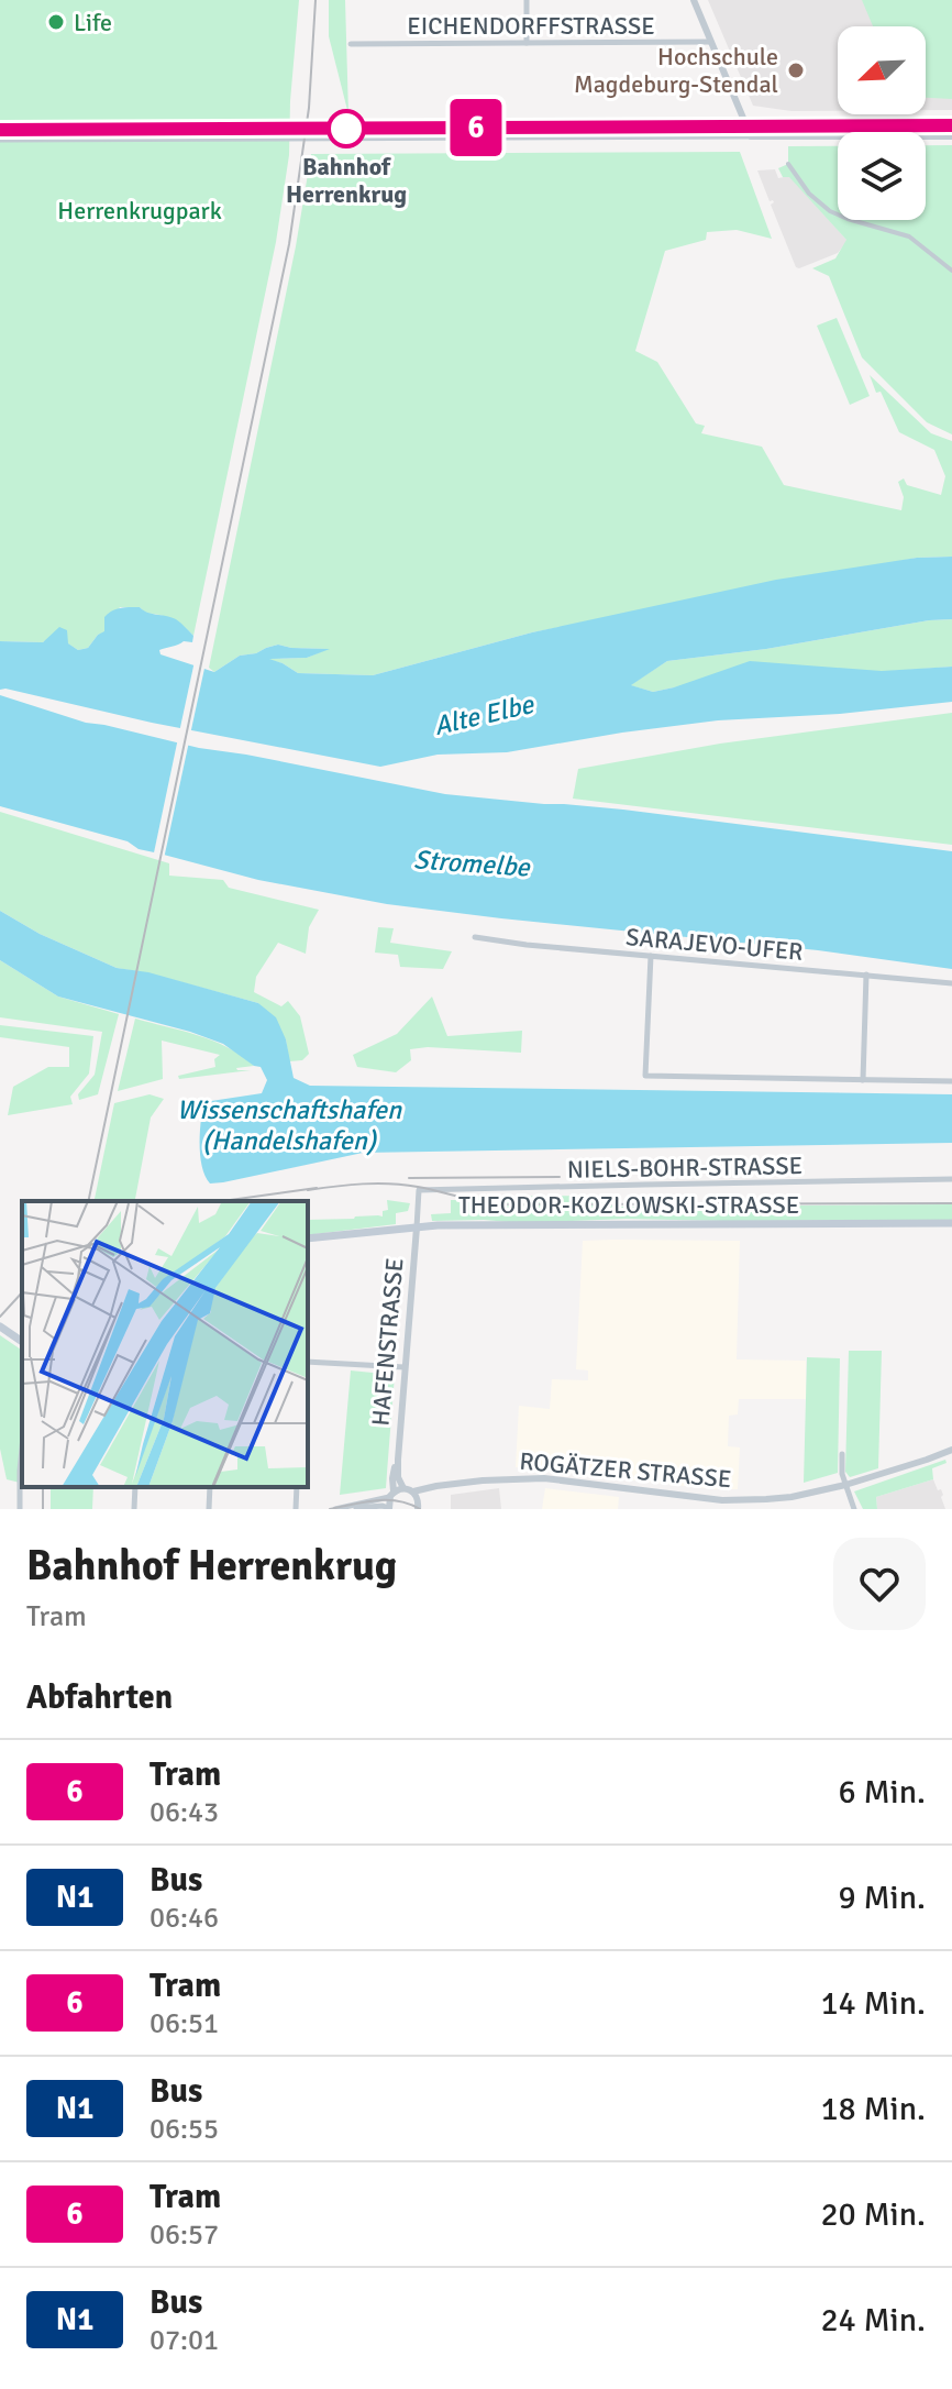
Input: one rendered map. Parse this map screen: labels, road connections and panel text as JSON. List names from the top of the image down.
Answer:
{
  "streets": {
    "main road": ["THEODOR-KOZLOWSKI-STRASSE"],
    "street": [
      "EICHENDORFFSTRASSE",
      "SARAJEVO-UFER",
      "NIELS-BOHR-STRASSE",
      "HAFENSTRASSE",
      "ROGÄTZER STRASSE"
    ]
  },
  "crossings": [
    ["NIELS-BOHR-STRASSE", "THEODOR-KOZLOWSKI-STRASSE"],
    ["NIELS-BOHR-STRASSE", "HAFENSTRASSE"],
    ["THEODOR-KOZLOWSKI-STRASSE", "HAFENSTRASSE"]
  ],
  "water": ["Alte Elbe", "Stromelbe", "Wissenschaftshafen (Handelshafen)"],
  "parks": ["Herrenkrugpark"],
  "places": ["Life", "Hochschule Magdeburg-Stendal", "Bahnhof Herrenkrug"],
  "lines": ["tram line 6"],
  "north": "bottom left",
  "page": {
    "on_map": "6",
    "heading": [
      ["Bahnhof Herrenkrug", "Tram"],
      "Abfahrten"
    ],
    "list": [
      {
        "mark": "6",
        "name": "Tram",
        "note": "06:43",
        "value": "6 Min."
      },
      {
        "mark": "N1",
        "name": "Bus",
        "note": "06:46",
        "value": "9 Min."
      },
      {
        "mark": "6",
        "name": "Tram",
        "note": "06:51",
        "value": "14 Min."
      },
      {
        "mark": "N1",
        "name": "Bus",
        "note": "06:55",
        "value": "18 Min."
      },
      {
        "mark": "6",
        "name": "Tram",
        "note": "06:57",
        "value": "20 Min."
      },
      {
        "mark": "N1",
        "name": "Bus",
        "note": "07:01",
        "value": "24 Min."
      }
    ]
  }
}
